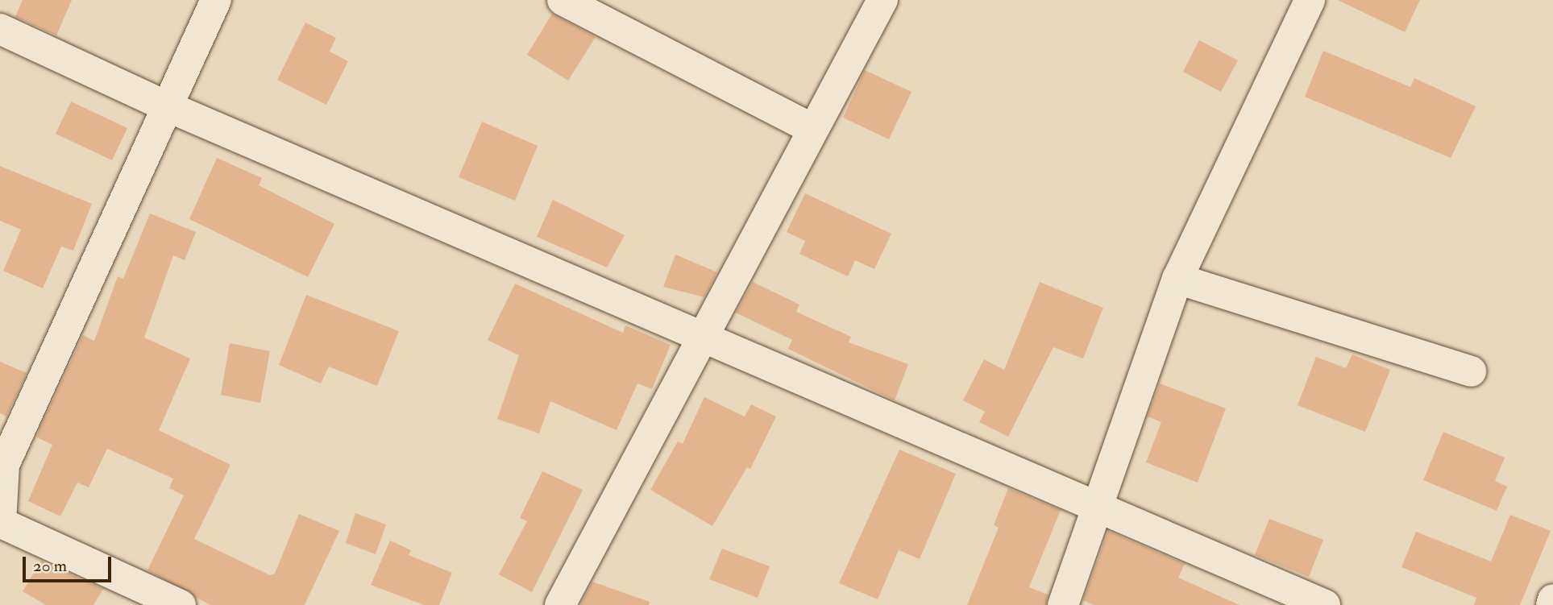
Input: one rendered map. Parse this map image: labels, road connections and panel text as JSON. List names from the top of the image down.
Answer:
{
  "scale_bar": "20 m"
}
